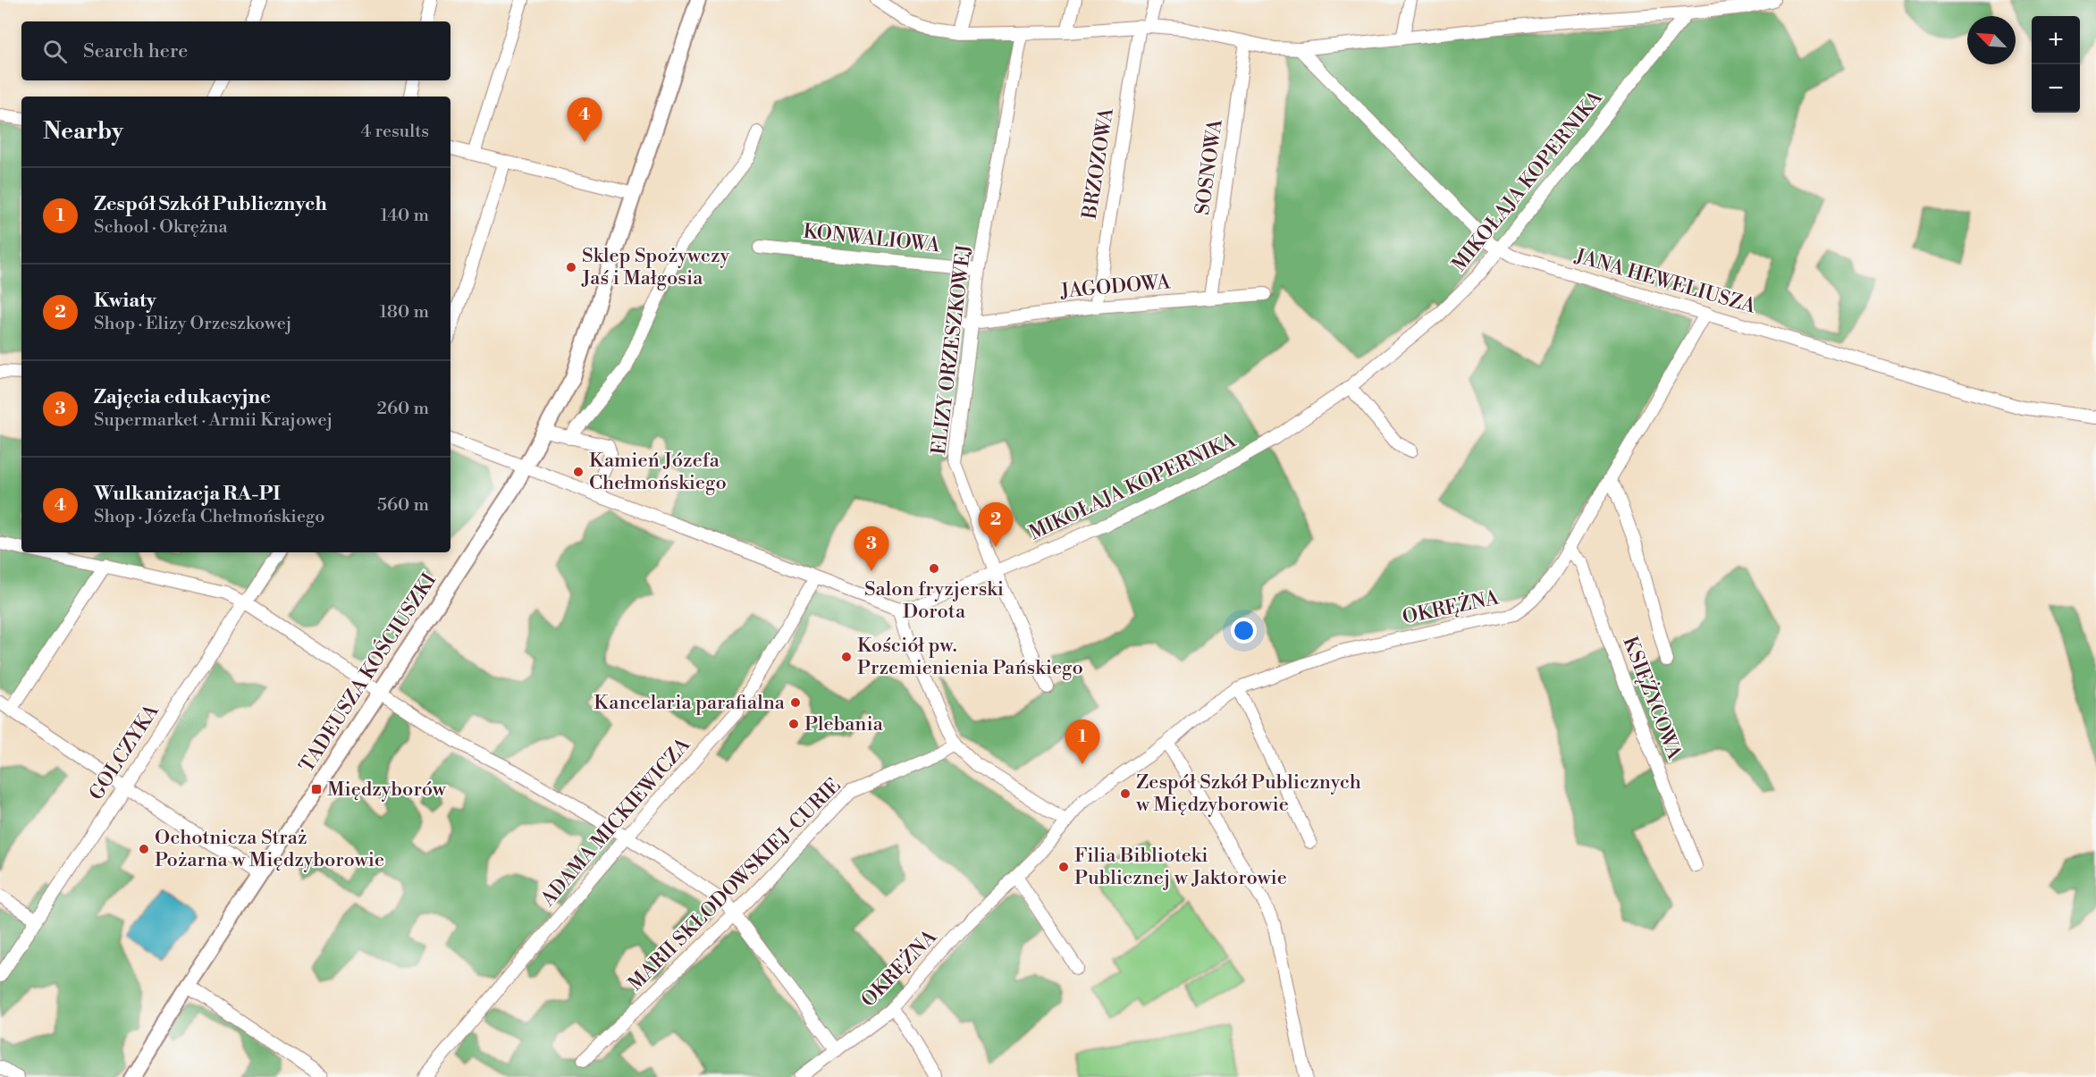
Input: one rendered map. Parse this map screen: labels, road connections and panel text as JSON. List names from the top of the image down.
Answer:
{
  "streets": {
    "main road": ["TADEUSZA KOŚCIUSZKI"],
    "street": [
      "BRZOZOWA",
      "SOSNOWA",
      "MIKOŁAJA KOPERNIKA",
      "KONWALIOWA",
      "JANA HEWELIUSZA",
      "JAGODOWA",
      "ELIZY ORZESZKOWEJ",
      "OKRĘŻNA",
      "KSIĘŻYCOWA",
      "GOLCZYKA",
      "ADAMA MICKIEWICZA",
      "MARII SKŁODOWSKIEJ-CURIE"
    ]
  },
  "crossings": [
    ["BRZOZOWA", "JAGODOWA"],
    ["SOSNOWA", "JAGODOWA"],
    ["MIKOŁAJA KOPERNIKA", "JANA HEWELIUSZA"],
    ["MIKOŁAJA KOPERNIKA", "ELIZY ORZESZKOWEJ"],
    ["KONWALIOWA", "ELIZY ORZESZKOWEJ"],
    ["JANA HEWELIUSZA", "OKRĘŻNA"],
    ["JAGODOWA", "ELIZY ORZESZKOWEJ"],
    ["OKRĘŻNA", "KSIĘŻYCOWA"]
  ],
  "places": {
    "other": [
      "Sklep Spożywczy Jaś i Małgosia",
      "Kamień Józefa Chełmońskiego",
      "Salon fryzjerski Dorota",
      "Kościół pw. Przemienienia Pańskiego",
      "Kancelaria parafialna",
      "Plebania",
      "Zespół Szkół Publicznych w Międzyborowie",
      "Ochotnicza Straż Pożarna w Międzyborowie",
      "Filia Biblioteki Publicznej w Jaktorowie"
    ],
    "transit": ["Międzyborów"]
  },
  "north": "top left",
  "page": {
    "map_buttons": ["+", "−"],
    "search": "Search here",
    "heading": ["Nearby", "4 results"],
    "pins": [
      "4",
      "2",
      "3",
      "1"
    ],
    "list": [
      {
        "mark": "1",
        "name": "Zespół Szkół Publicznych",
        "note": "School · Okrężna",
        "value": "140 m"
      },
      {
        "mark": "2",
        "name": "Kwiaty",
        "note": "Shop · Elizy Orzeszkowej",
        "value": "180 m"
      },
      {
        "mark": "3",
        "name": "Zajęcia edukacyjne",
        "note": "Supermarket · Armii Krajowej",
        "value": "260 m"
      },
      {
        "mark": "4",
        "name": "Wulkanizacja RA-PI",
        "note": "Shop · Józefa Chełmońskiego",
        "value": "560 m"
      }
    ]
  }
}
